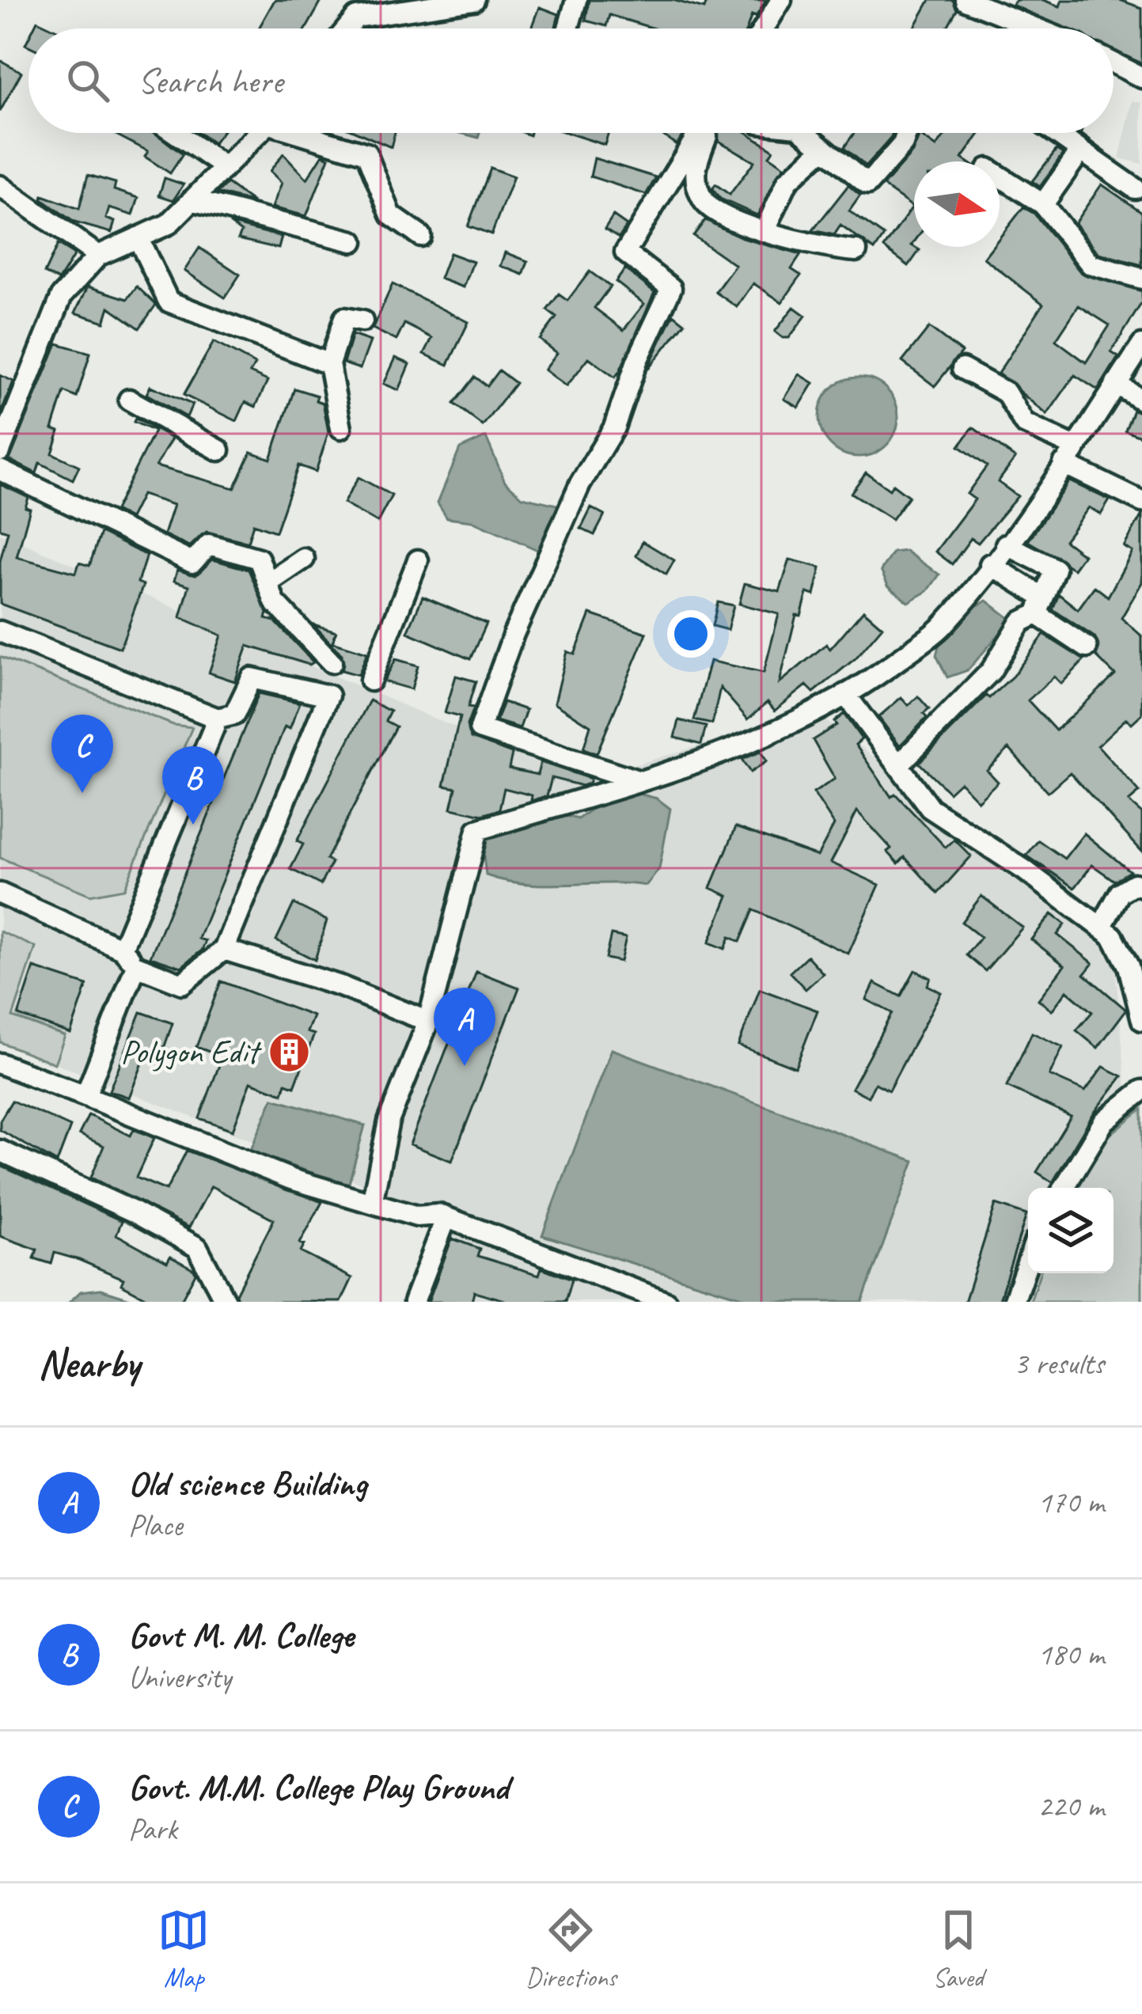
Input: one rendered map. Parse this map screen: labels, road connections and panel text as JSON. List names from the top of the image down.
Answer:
{
  "places": {
    "building": ["Polygon Edit"]
  },
  "north": "right",
  "page": {
    "search": "Search here",
    "pins": ["C", "B", "A"],
    "heading": ["Nearby", "3 results"],
    "list": [
      {
        "mark": "A",
        "name": "Old science Building",
        "note": "Place",
        "value": "170 m"
      },
      {
        "mark": "B",
        "name": "Govt M. M. College",
        "note": "University",
        "value": "180 m"
      },
      {
        "mark": "C",
        "name": "Govt. M.M. College Play Ground",
        "note": "Park",
        "value": "220 m"
      }
    ],
    "nav": ["Map", "Directions", "Saved"]
  }
}
